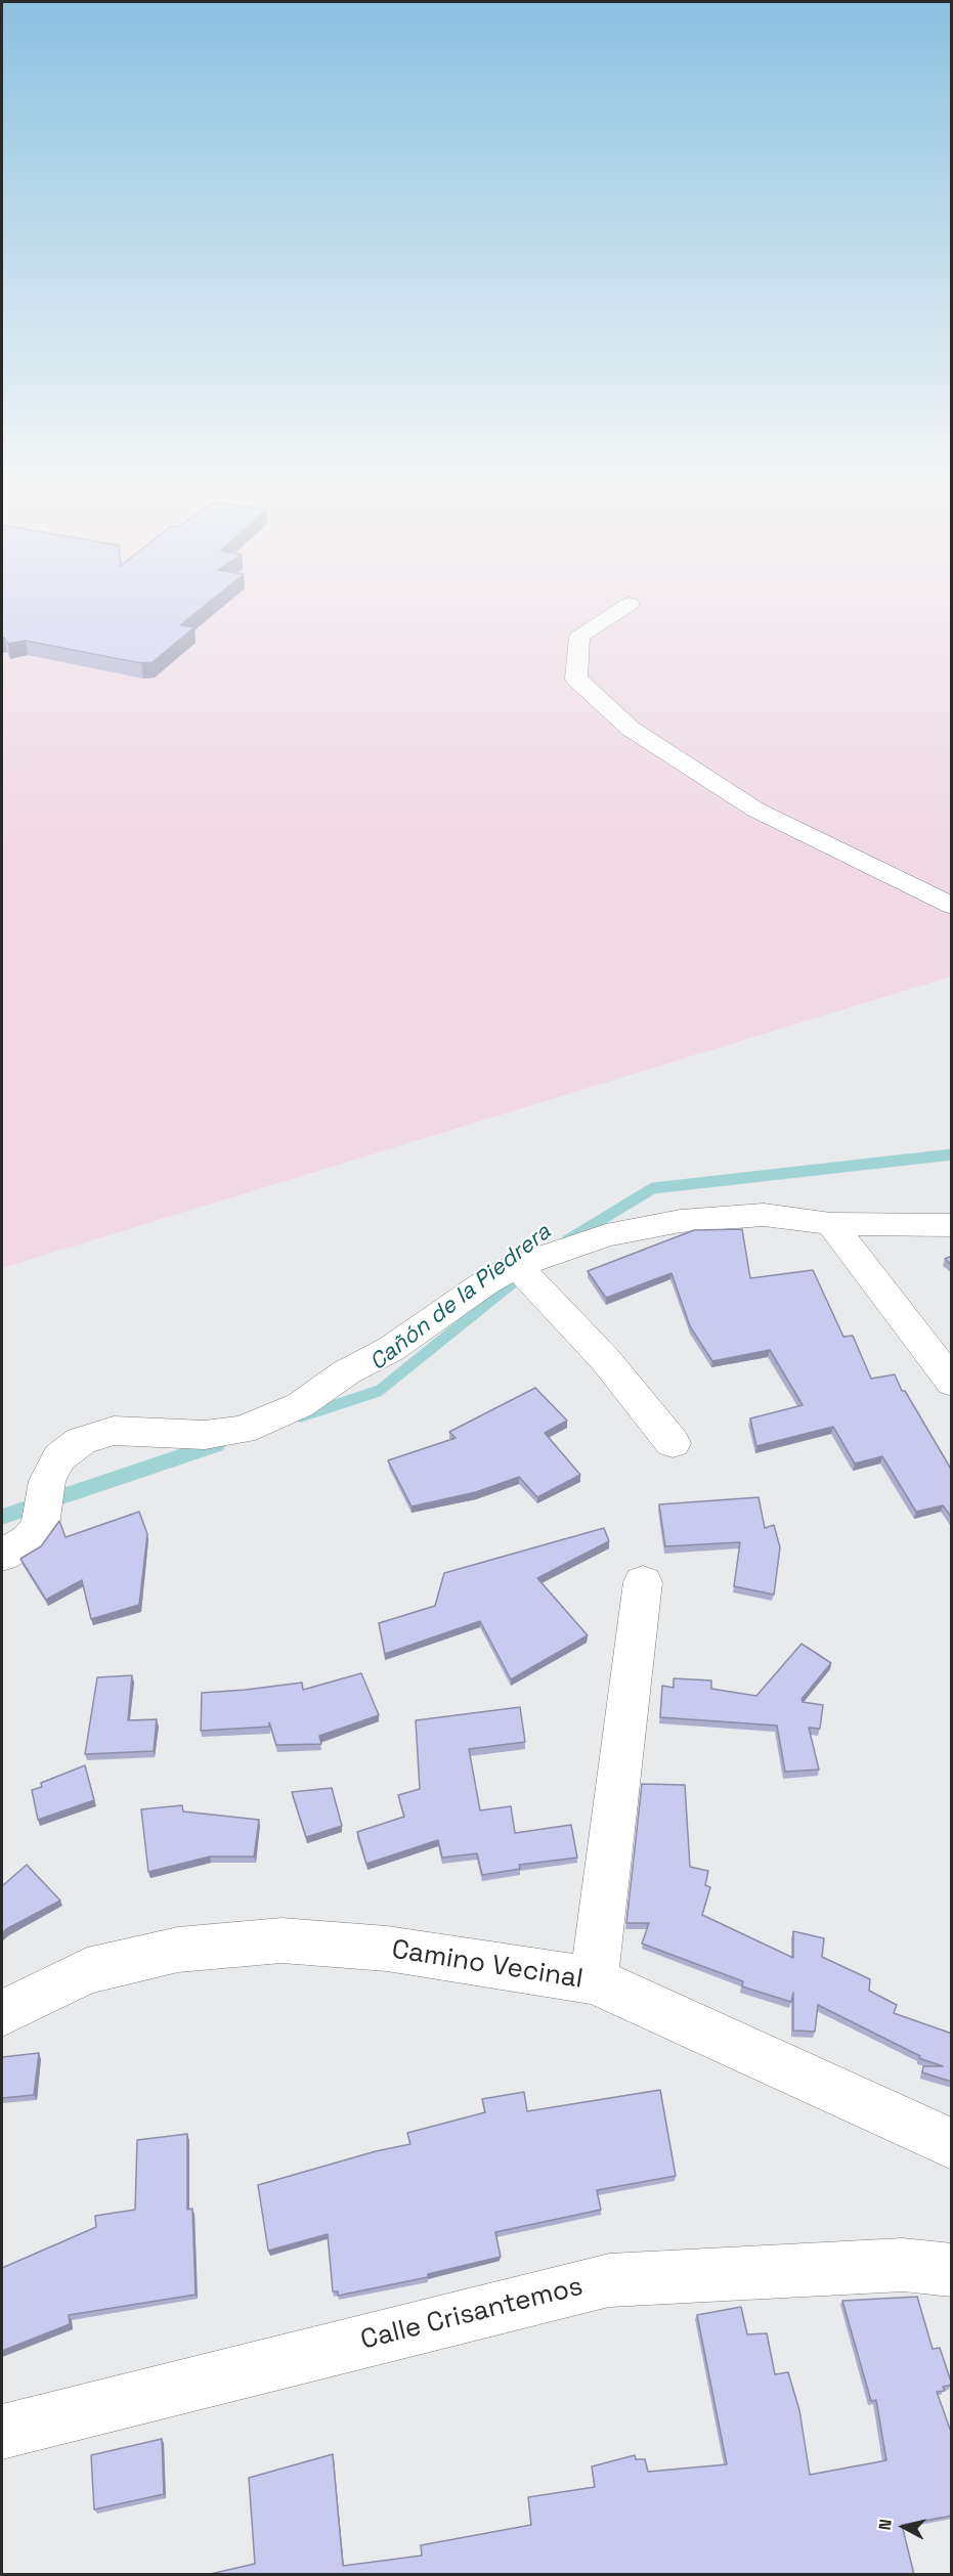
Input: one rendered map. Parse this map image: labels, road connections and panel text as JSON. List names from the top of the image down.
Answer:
{
  "streets": {
    "street": ["Camino Vecinal", "Calle Crisantemos"]
  },
  "water": ["Cañón de la Piedrera"],
  "north": "left"
}
